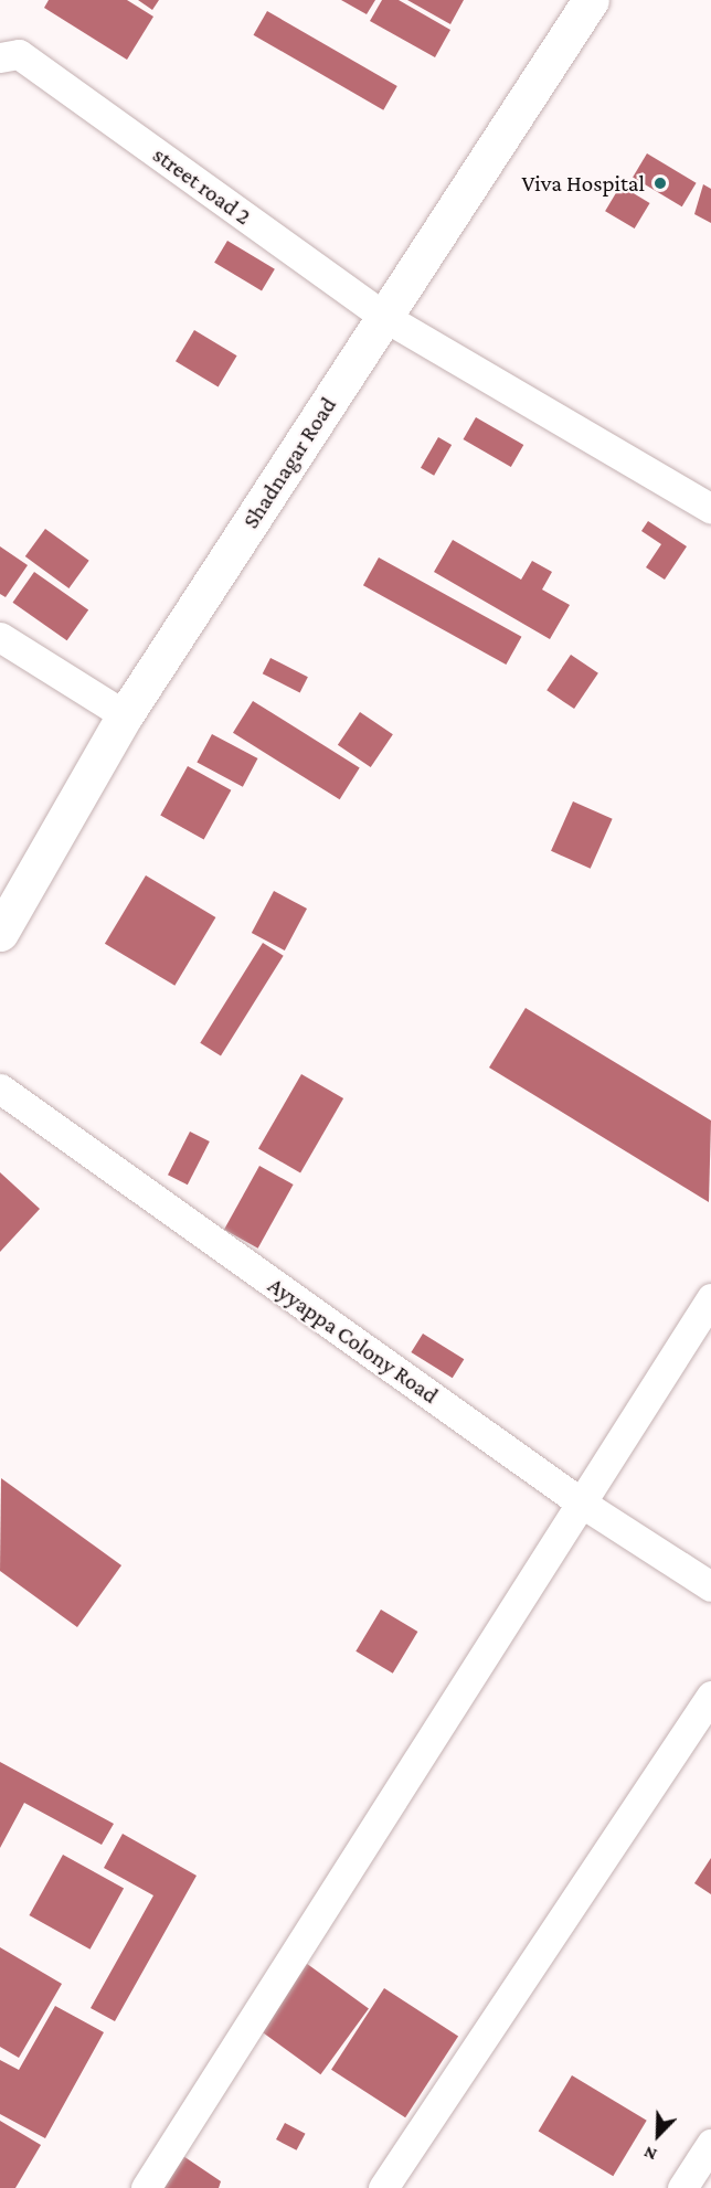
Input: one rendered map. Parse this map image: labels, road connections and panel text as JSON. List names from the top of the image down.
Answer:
{
  "streets": {
    "main road": ["Shadnagar Road"],
    "street": ["street road 2", "Ayyappa Colony Road"]
  },
  "crossings": [
    ["street road 2", "Shadnagar Road"]
  ],
  "places": ["Viva Hospital"],
  "north": "bottom left"
}
